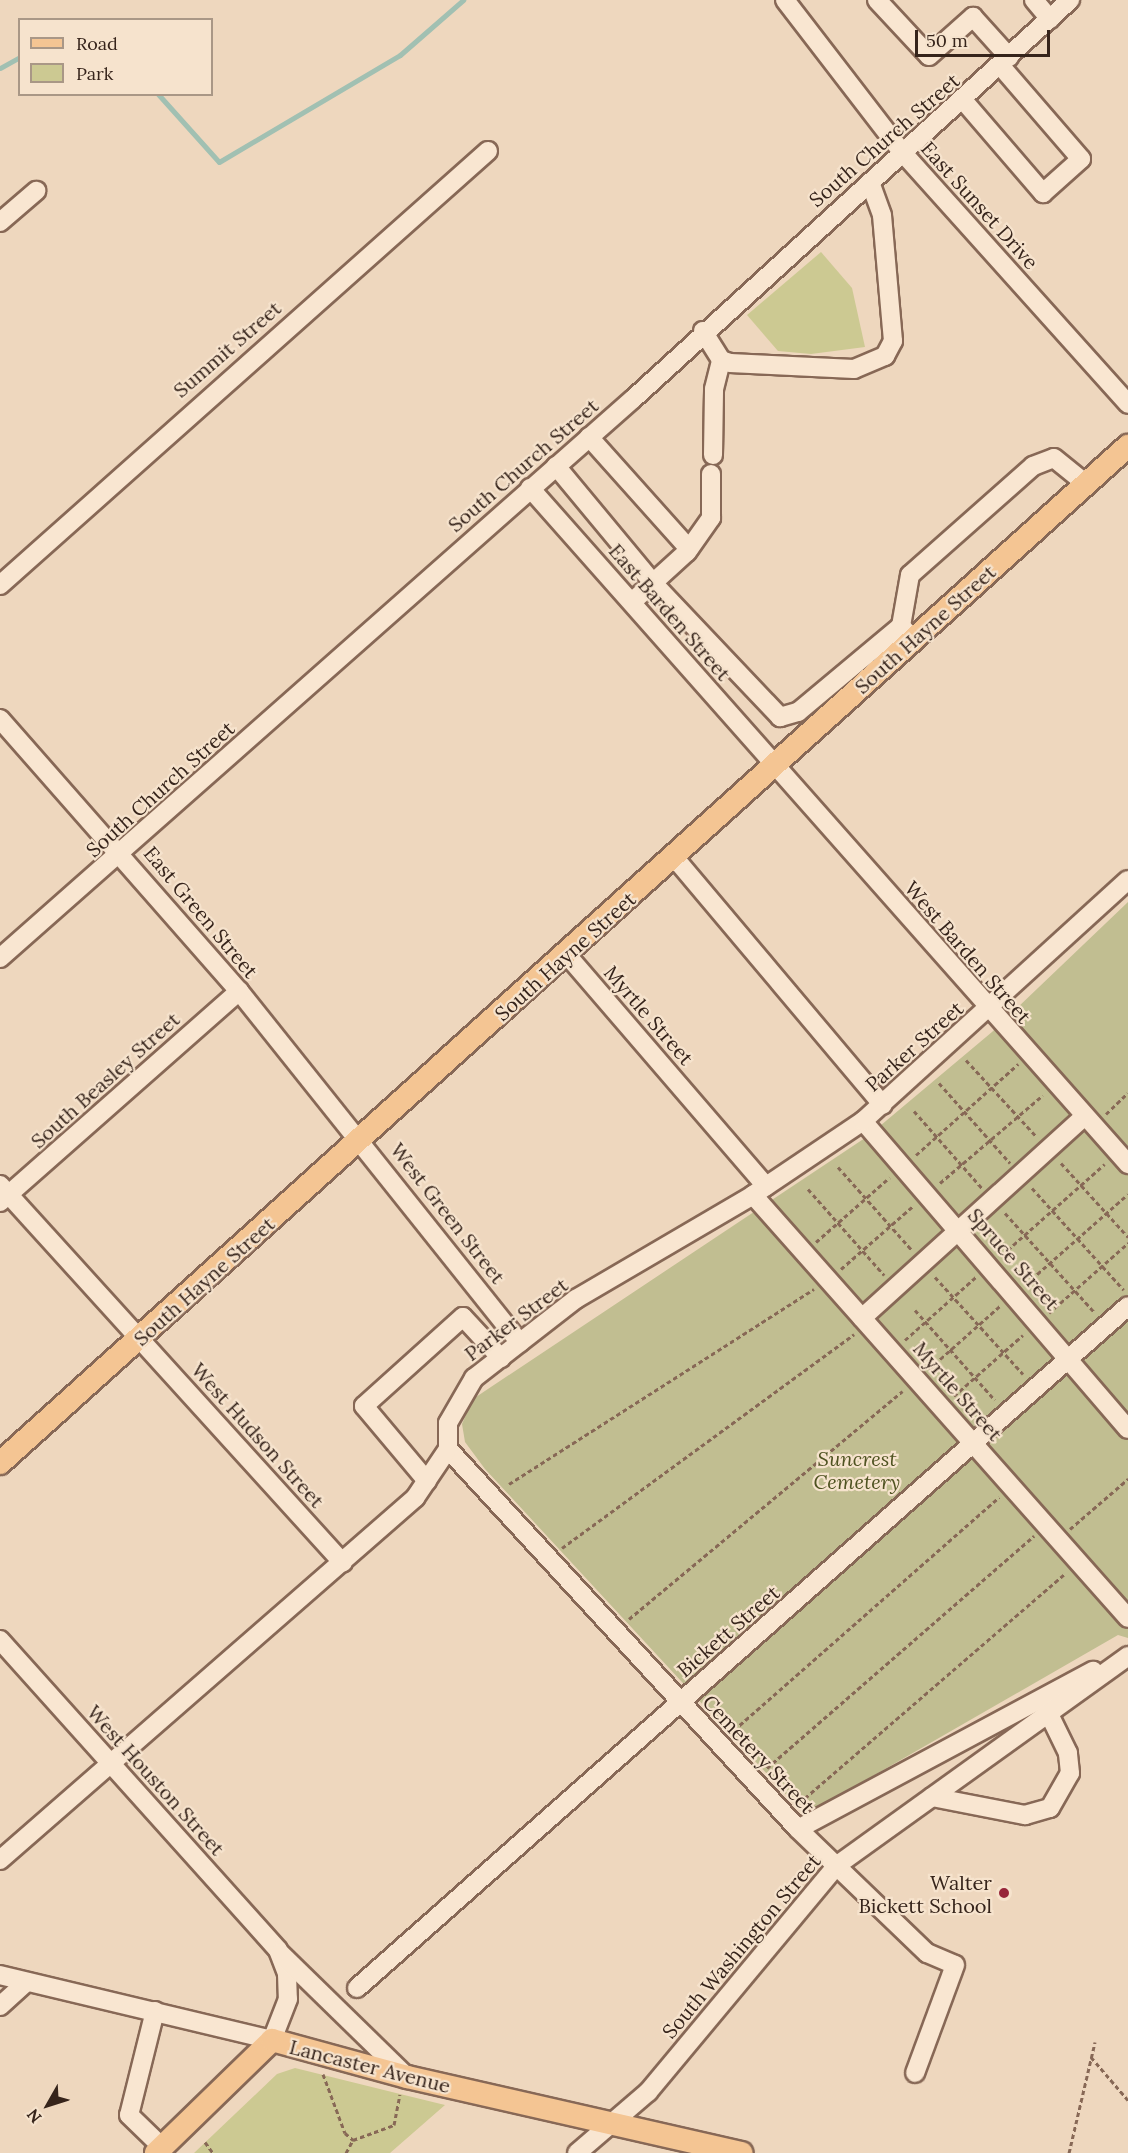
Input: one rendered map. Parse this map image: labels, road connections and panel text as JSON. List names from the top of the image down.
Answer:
{
  "streets": {
    "main road": ["South Hayne Street", "Lancaster Avenue"],
    "street": [
      "South Church Street",
      "East Sunset Drive",
      "Summit Street",
      "East Barden Street",
      "East Green Street",
      "West Barden Street",
      "Myrtle Street",
      "Parker Street",
      "South Beasley Street",
      "West Green Street",
      "Spruce Street",
      "West Hudson Street",
      "Bickett Street",
      "Cemetery Street",
      "West Houston Street",
      "South Washington Street"
    ]
  },
  "crossings": [
    ["South Church Street", "East Sunset Drive"],
    ["South Church Street", "East Barden Street"],
    ["South Church Street", "East Green Street"],
    ["East Barden Street", "South Hayne Street"],
    ["East Barden Street", "West Barden Street"],
    ["South Hayne Street", "East Green Street"],
    ["South Hayne Street", "West Barden Street"],
    ["South Hayne Street", "Myrtle Street"],
    ["South Hayne Street", "West Green Street"],
    ["South Hayne Street", "West Hudson Street"],
    ["East Green Street", "South Beasley Street"],
    ["East Green Street", "West Green Street"],
    ["West Barden Street", "Parker Street"],
    ["Myrtle Street", "Parker Street"],
    ["Myrtle Street", "Bickett Street"],
    ["Parker Street", "West Green Street"],
    ["Parker Street", "Spruce Street"],
    ["Parker Street", "West Hudson Street"],
    ["Parker Street", "Cemetery Street"],
    ["Parker Street", "West Houston Street"],
    ["South Beasley Street", "West Hudson Street"],
    ["Spruce Street", "Bickett Street"],
    ["Bickett Street", "Cemetery Street"],
    ["Cemetery Street", "South Washington Street"],
    ["West Houston Street", "Lancaster Avenue"],
    ["South Washington Street", "Lancaster Avenue"]
  ],
  "parks": ["Suncrest Cemetery"],
  "places": ["Walter Bickett School"],
  "legend": ["Road", "Park"],
  "scale_bar": "50 m",
  "north": "bottom left"
}
